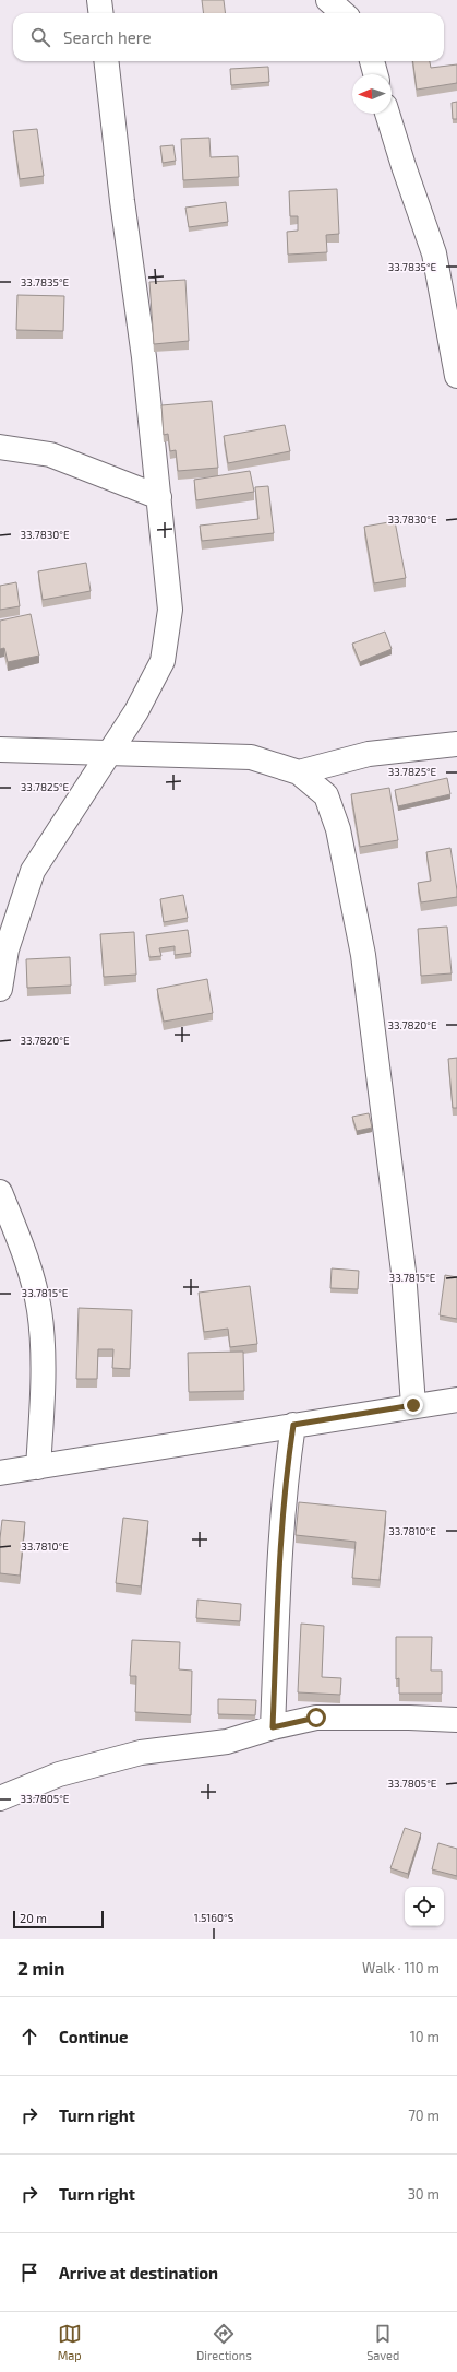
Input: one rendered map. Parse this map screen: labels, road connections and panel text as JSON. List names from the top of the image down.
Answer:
{
  "scale_bar": "20 m",
  "north": "left",
  "page": {
    "search": "Search here",
    "scale": "20 m",
    "heading": ["2 min", "Walk · 110 m"],
    "list": [
      ["Continue", "10 m"],
      ["Turn right", "70 m"],
      ["Turn right", "30 m"],
      "Arrive at destination"
    ],
    "nav": ["Map", "Directions", "Saved"]
  },
  "coordinates": [
    "33.7835°E",
    "33.7830°E",
    "33.7825°E",
    "33.7820°E",
    "33.7815°E",
    "33.7810°E",
    "33.7805°E",
    "1.5160°S"
  ]
}
